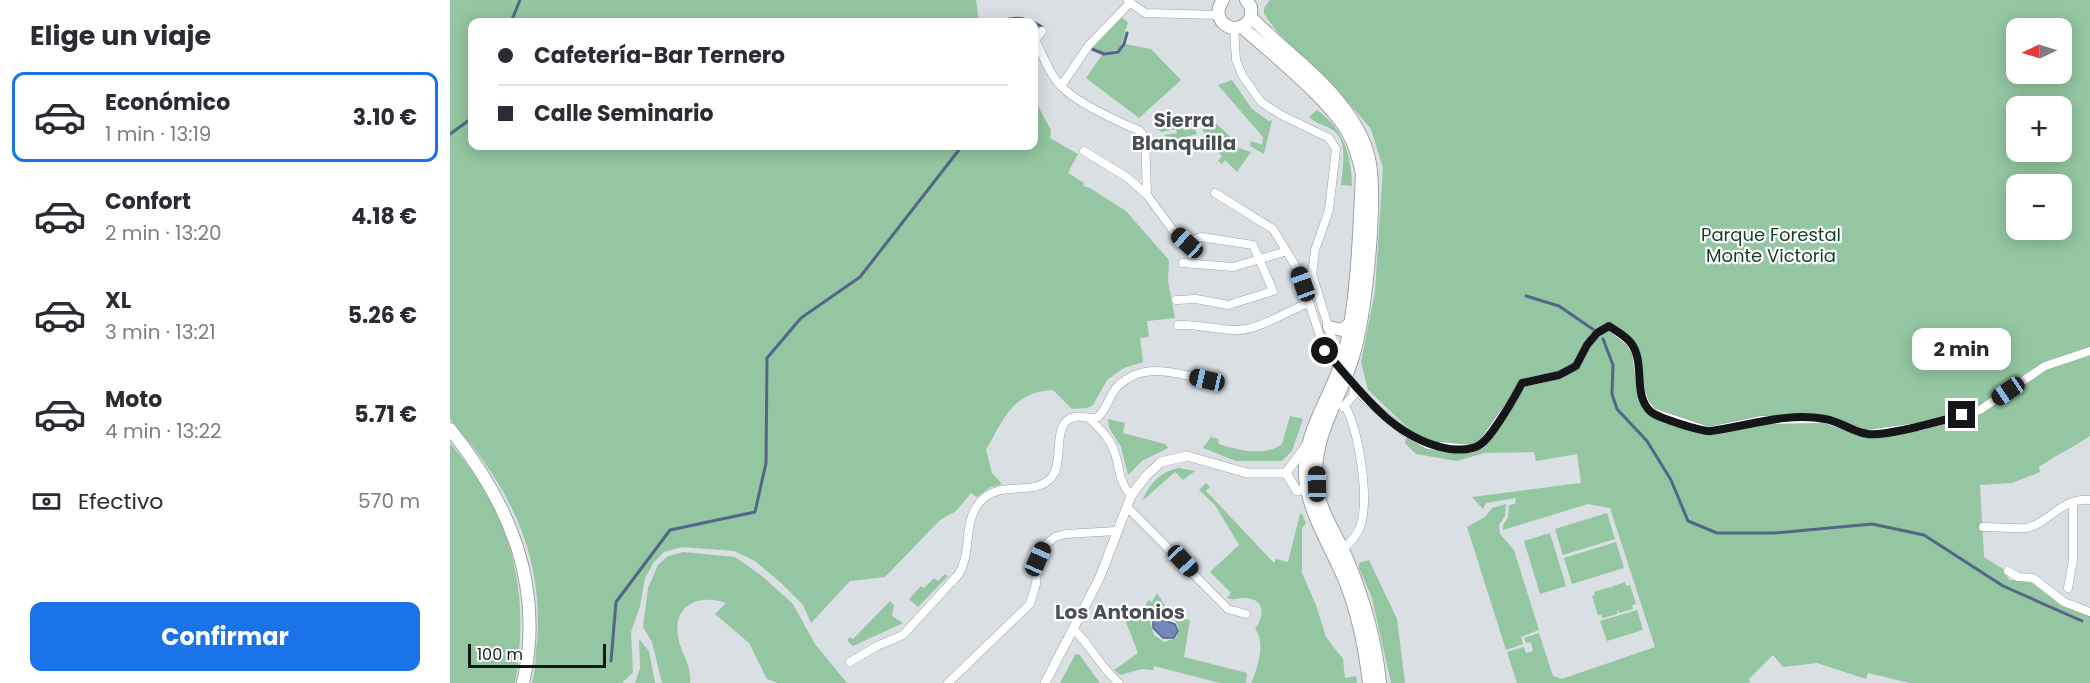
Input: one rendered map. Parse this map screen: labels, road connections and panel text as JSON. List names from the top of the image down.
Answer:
{
  "districts": ["Sierra Blanquilla", "Los Antonios"],
  "parks": ["Parque Forestal Monte Victoria"],
  "scale_bar": "100 m",
  "north": "left",
  "page": {
    "heading": "Elige un viaje",
    "map_buttons": ["+", "−"],
    "banner": ["Cafetería-Bar Ternero", "Calle Seminario"],
    "list": [
      {
        "name": "Económico",
        "note": "1 min · 13:19",
        "value": "3.10 €"
      },
      {
        "name": "Confort",
        "note": "2 min · 13:20",
        "value": "4.18 €"
      },
      {
        "name": "XL",
        "note": "3 min · 13:21",
        "value": "5.26 €"
      },
      {
        "name": "Moto",
        "note": "4 min · 13:22",
        "value": "5.71 €"
      }
    ],
    "bubble": "2 min",
    "pay": ["Efectivo", "570 m"],
    "buttons": "Confirmar",
    "scale": "100 m"
  }
}
